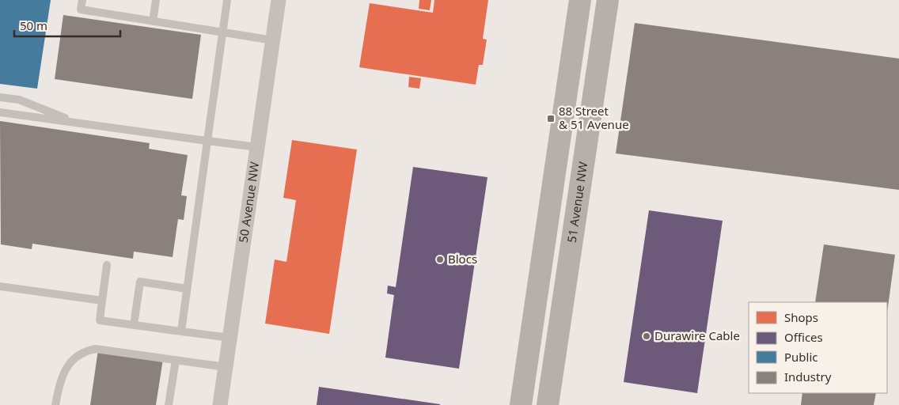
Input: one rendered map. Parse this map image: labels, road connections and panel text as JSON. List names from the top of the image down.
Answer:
{
  "streets": {
    "main road": ["51 Avenue NW"],
    "street": ["50 Avenue NW"]
  },
  "places": {
    "transit": ["88 Street & 51 Avenue"],
    "other": ["Blocs", "Durawire Cable"]
  },
  "legend": [
    "Shops",
    "Offices",
    "Public",
    "Industry"
  ],
  "scale_bar": "50 m"
}
